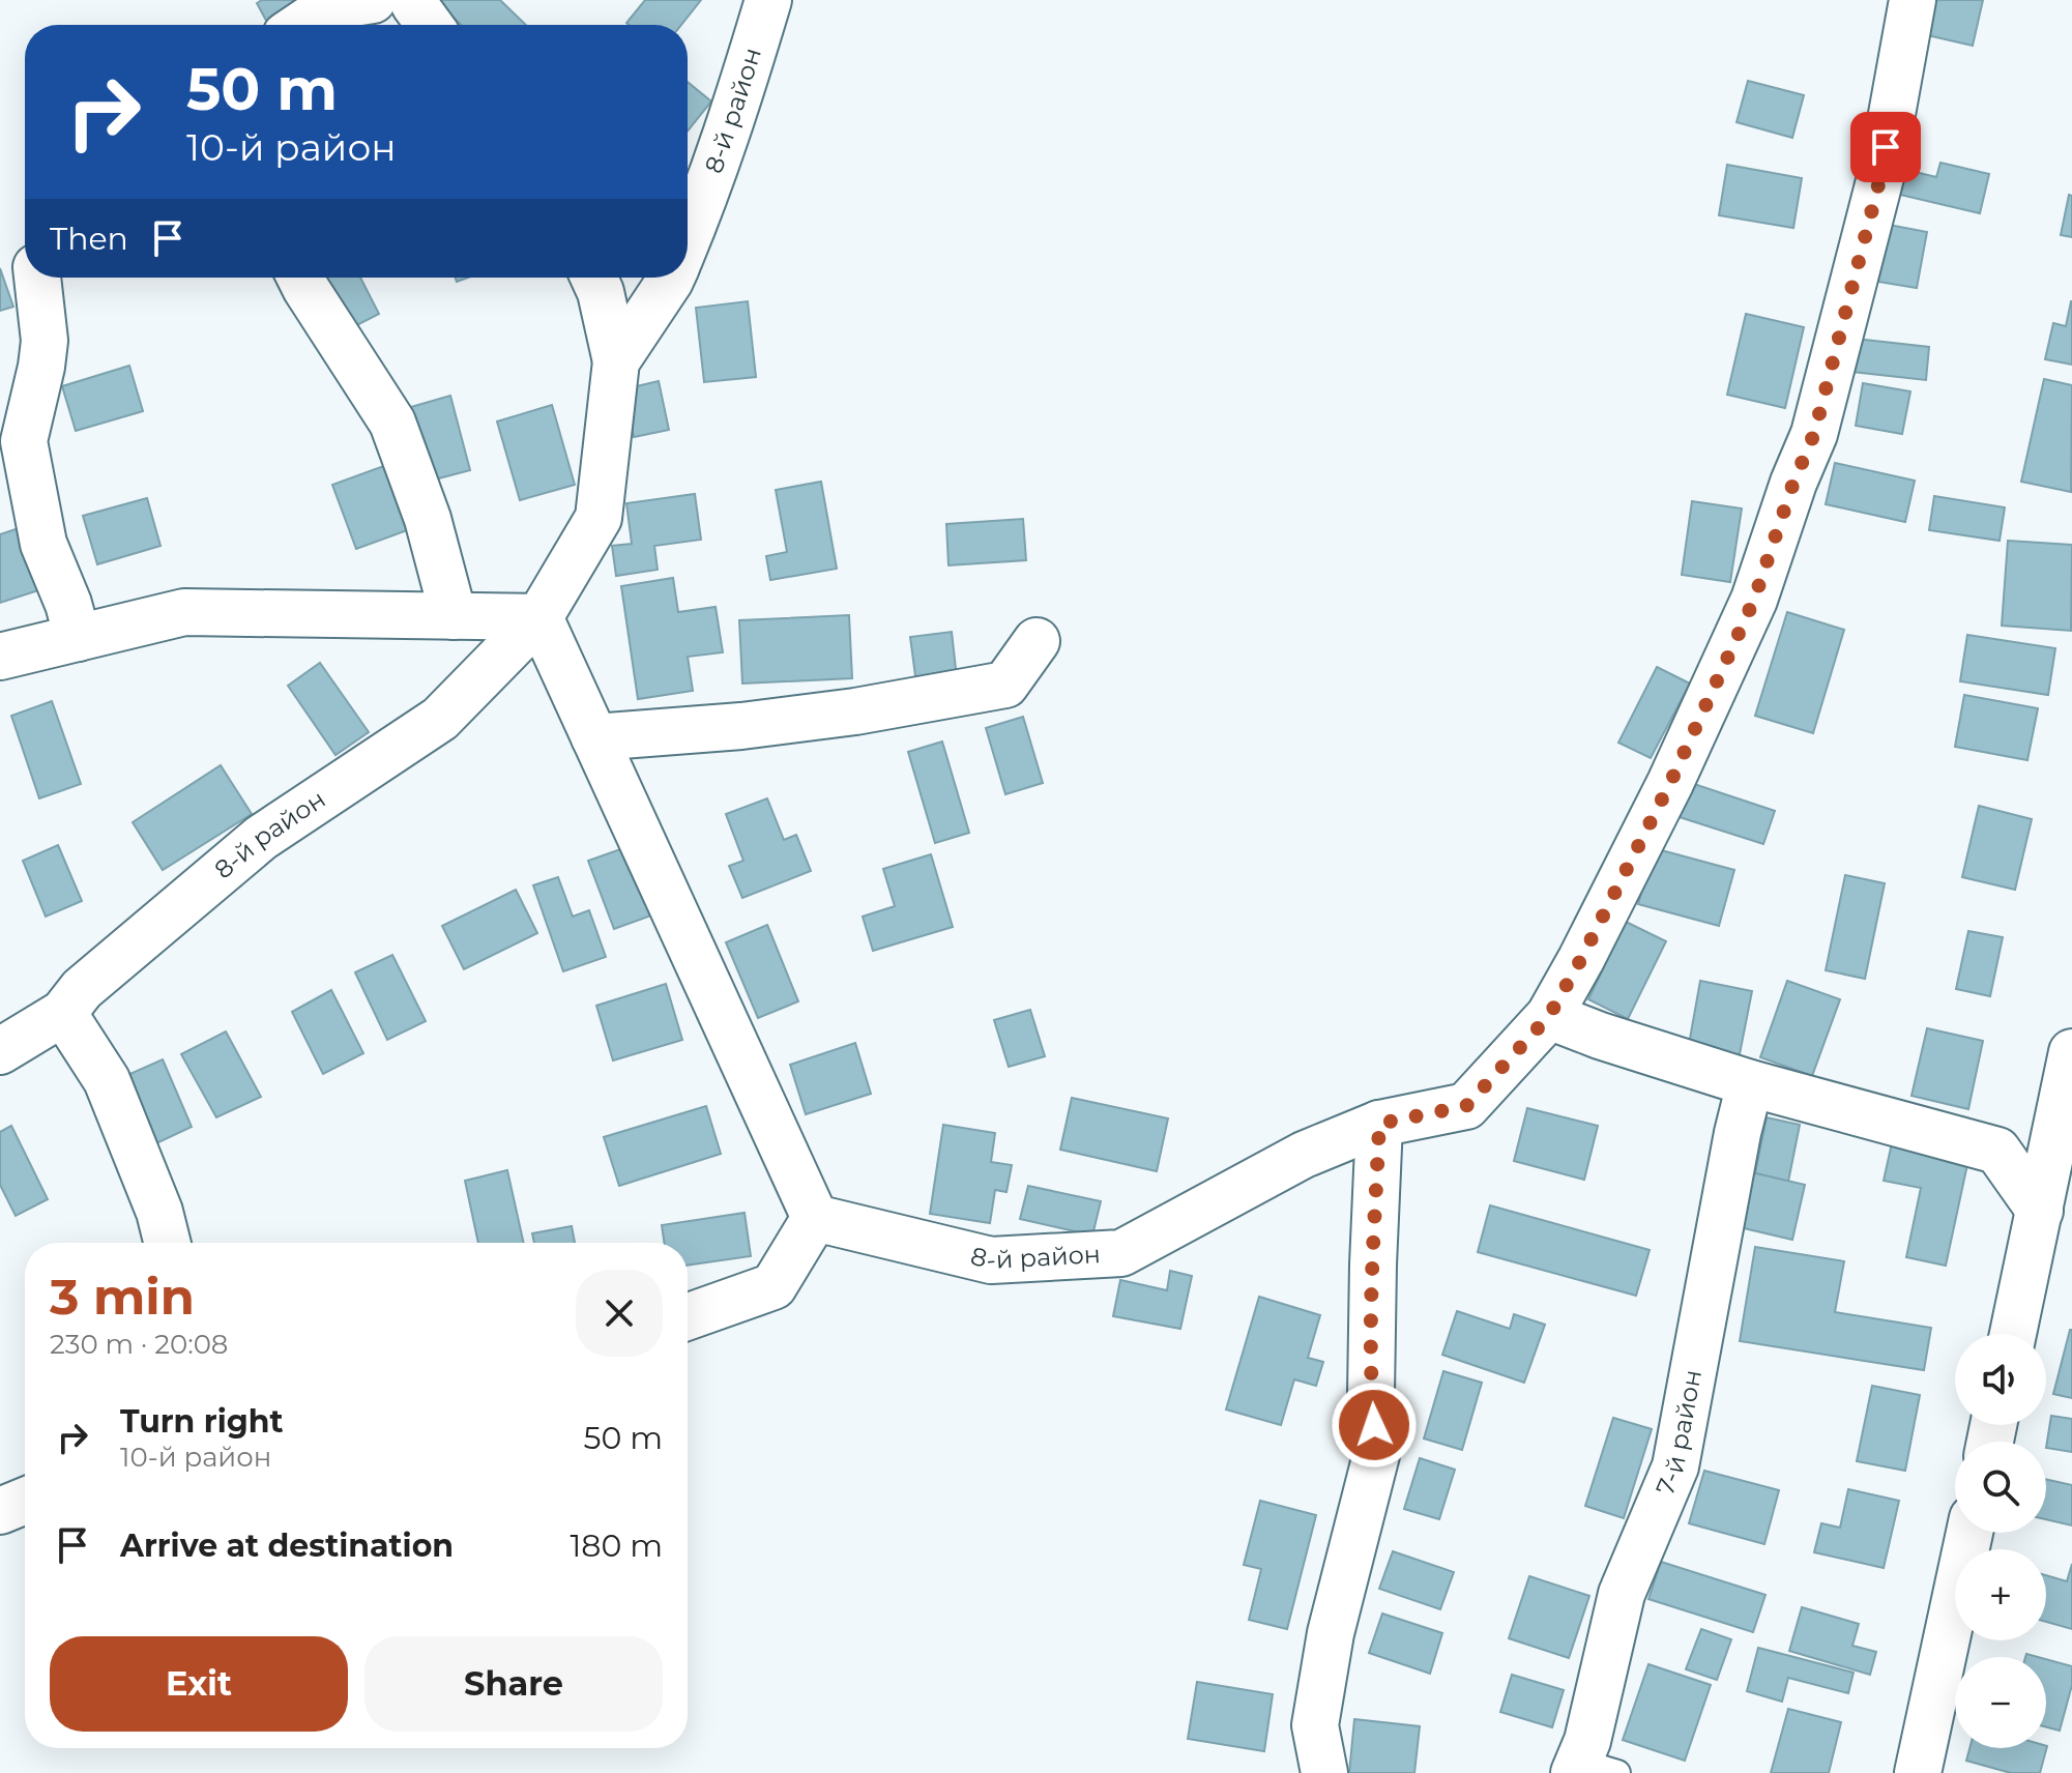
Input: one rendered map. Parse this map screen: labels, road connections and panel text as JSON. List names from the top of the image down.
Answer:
{
  "streets": {
    "street": ["8-й район", "7-й район"]
  },
  "page": {
    "turn": ["50 m", "10-й район"],
    "then": "Then",
    "heading": ["3 min", "230 m · 20:08"],
    "map_buttons": ["+", "−"],
    "list": [
      {
        "name": "Turn right",
        "note": "10-й район",
        "value": "50 m"
      },
      {
        "name": "Arrive at destination",
        "value": "180 m"
      }
    ],
    "buttons": ["Exit", "Share"]
  }
}
